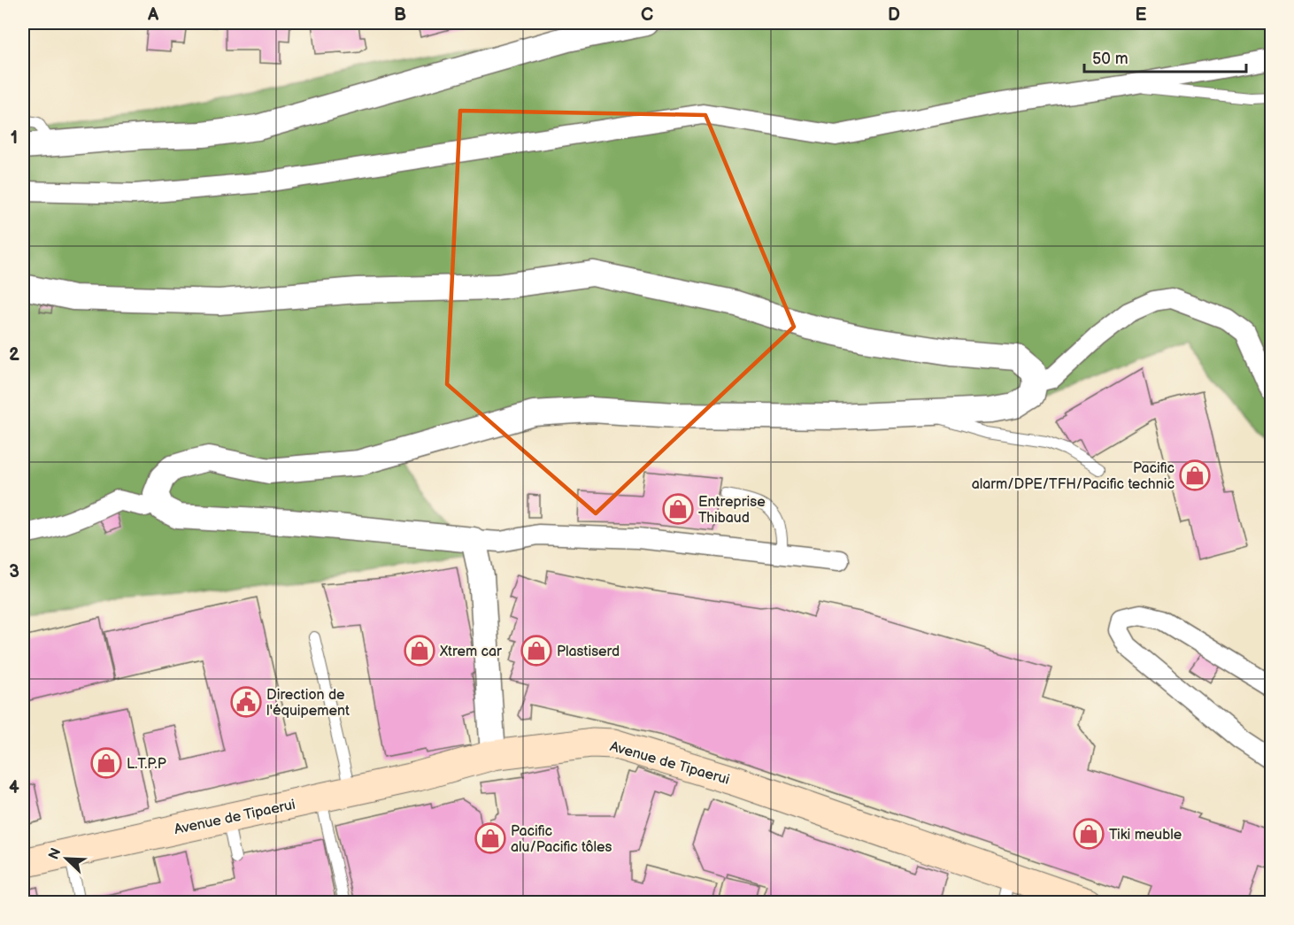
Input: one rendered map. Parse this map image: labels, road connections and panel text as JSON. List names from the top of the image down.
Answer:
{
  "streets": {
    "main road": ["Avenue de Tipaerui"]
  },
  "places": {
    "shop": [
      "Pacific alarm/DPE/TFH/Pacific technic",
      "Entreprise Thibaud",
      "Xtrem car",
      "Plastiserd",
      "L.T.P.P",
      "Tiki meuble",
      "Pacific alu/Pacific tôles"
    ],
    "public building": ["Direction de l'équipement"]
  },
  "scale_bar": "50 m",
  "north": "top left",
  "grid": {
    "columns": [
      "A",
      "B",
      "C",
      "D",
      "E"
    ],
    "rows": [
      "1",
      "2",
      "3",
      "4"
    ]
  }
}
